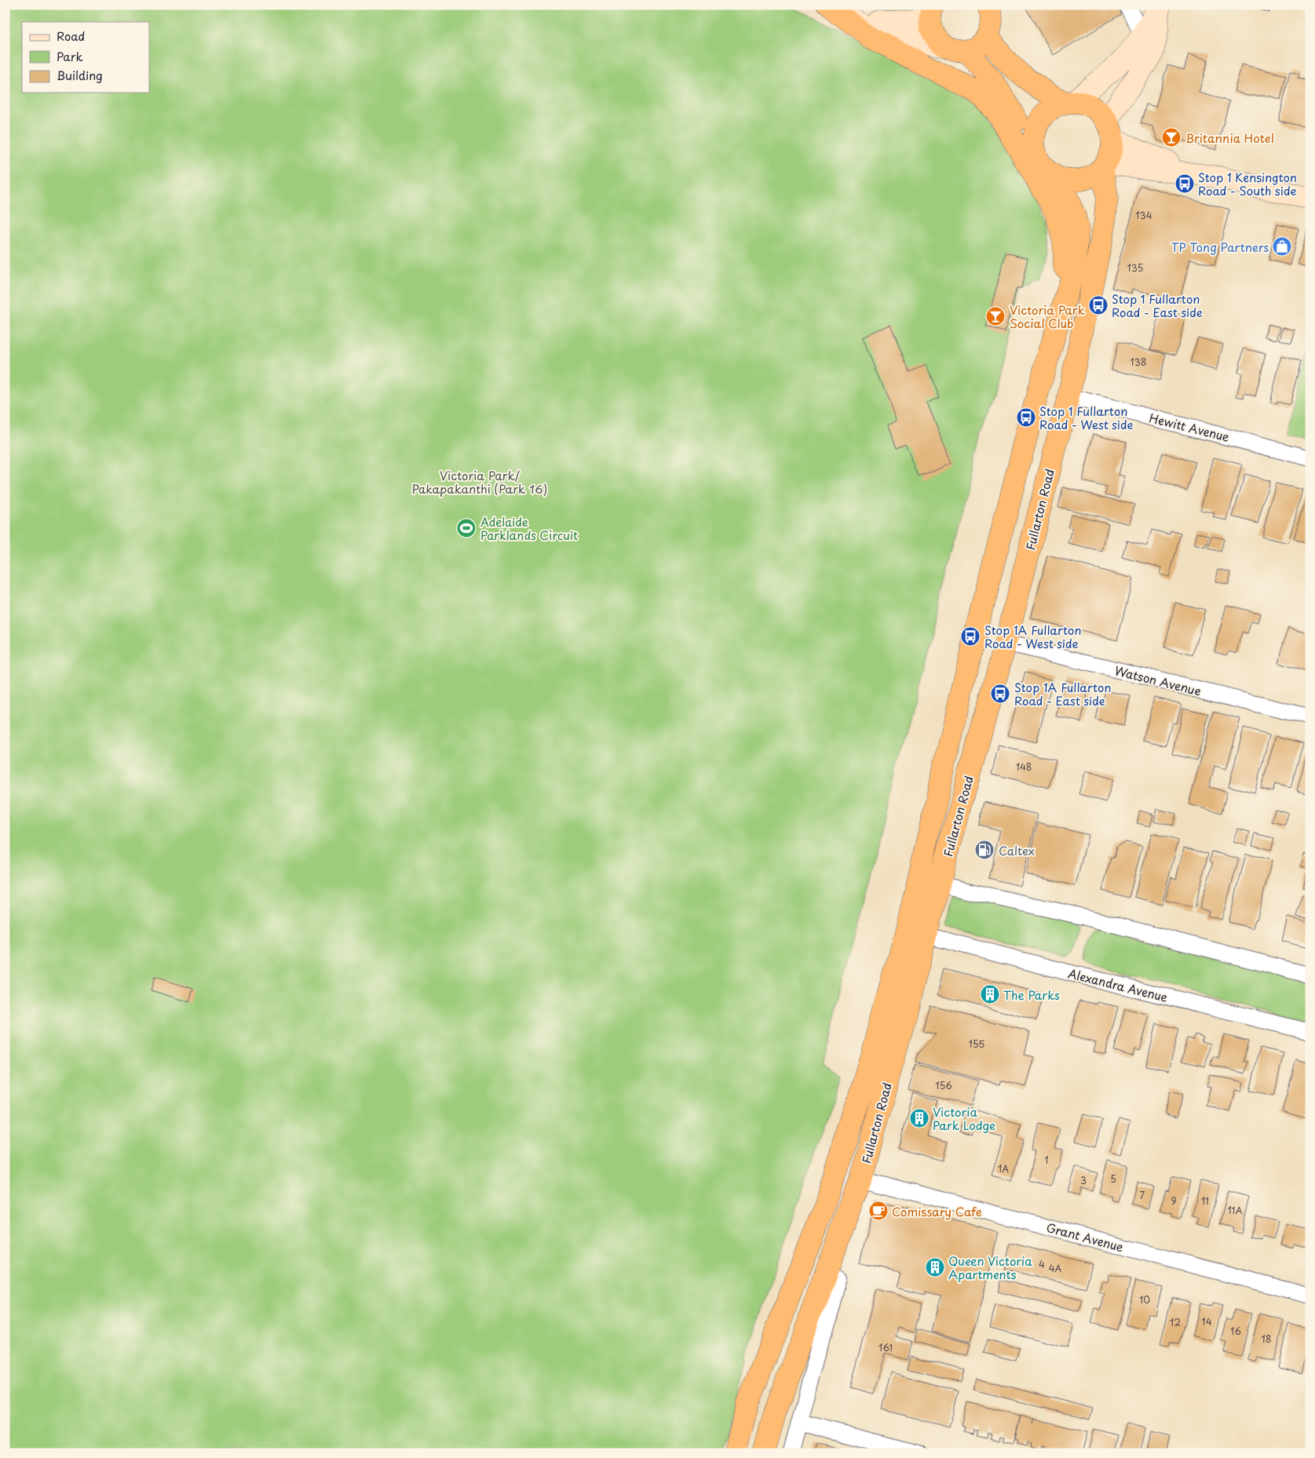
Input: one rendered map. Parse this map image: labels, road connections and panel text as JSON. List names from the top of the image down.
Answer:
{
  "streets": {
    "highway": ["Fullarton Road"],
    "street": [
      "Hewitt Avenue",
      "Watson Avenue",
      "Alexandra Avenue",
      "Grant Avenue"
    ]
  },
  "crossings": [
    ["Hewitt Avenue", "Fullarton Road"],
    ["Fullarton Road", "Watson Avenue"],
    ["Fullarton Road", "Alexandra Avenue"],
    ["Fullarton Road", "Grant Avenue"]
  ],
  "parks": ["Victoria Park/ Pakapakanthi (Park 16)"],
  "places": {
    "bar": ["Britannia Hotel", "Victoria Park Social Club"],
    "bus stop": [
      "Stop 1 Kensington Road - South side",
      "Stop 1 Fullarton Road - East side",
      "Stop 1 Fullarton Road - West side",
      "Stop 1A Fullarton Road - West side",
      "Stop 1A Fullarton Road - East side"
    ],
    "shop": ["TP Tong Partners"],
    "sports": ["Adelaide Parklands Circuit"],
    "fuel station": ["Caltex"],
    "building": ["The Parks", "Victoria Park Lodge", "Queen Victoria Apartments"],
    "cafe": ["Comissary Cafe"]
  },
  "house_numbers": [
    "134",
    "135",
    "138",
    "148",
    "155",
    "156",
    "1",
    "1A",
    "5",
    "3",
    "7",
    "9",
    "11",
    "11A",
    "4",
    "4A",
    "10",
    "14",
    "12",
    "16",
    "18",
    "161"
  ],
  "legend": ["Road", "Park", "Building"]
}
